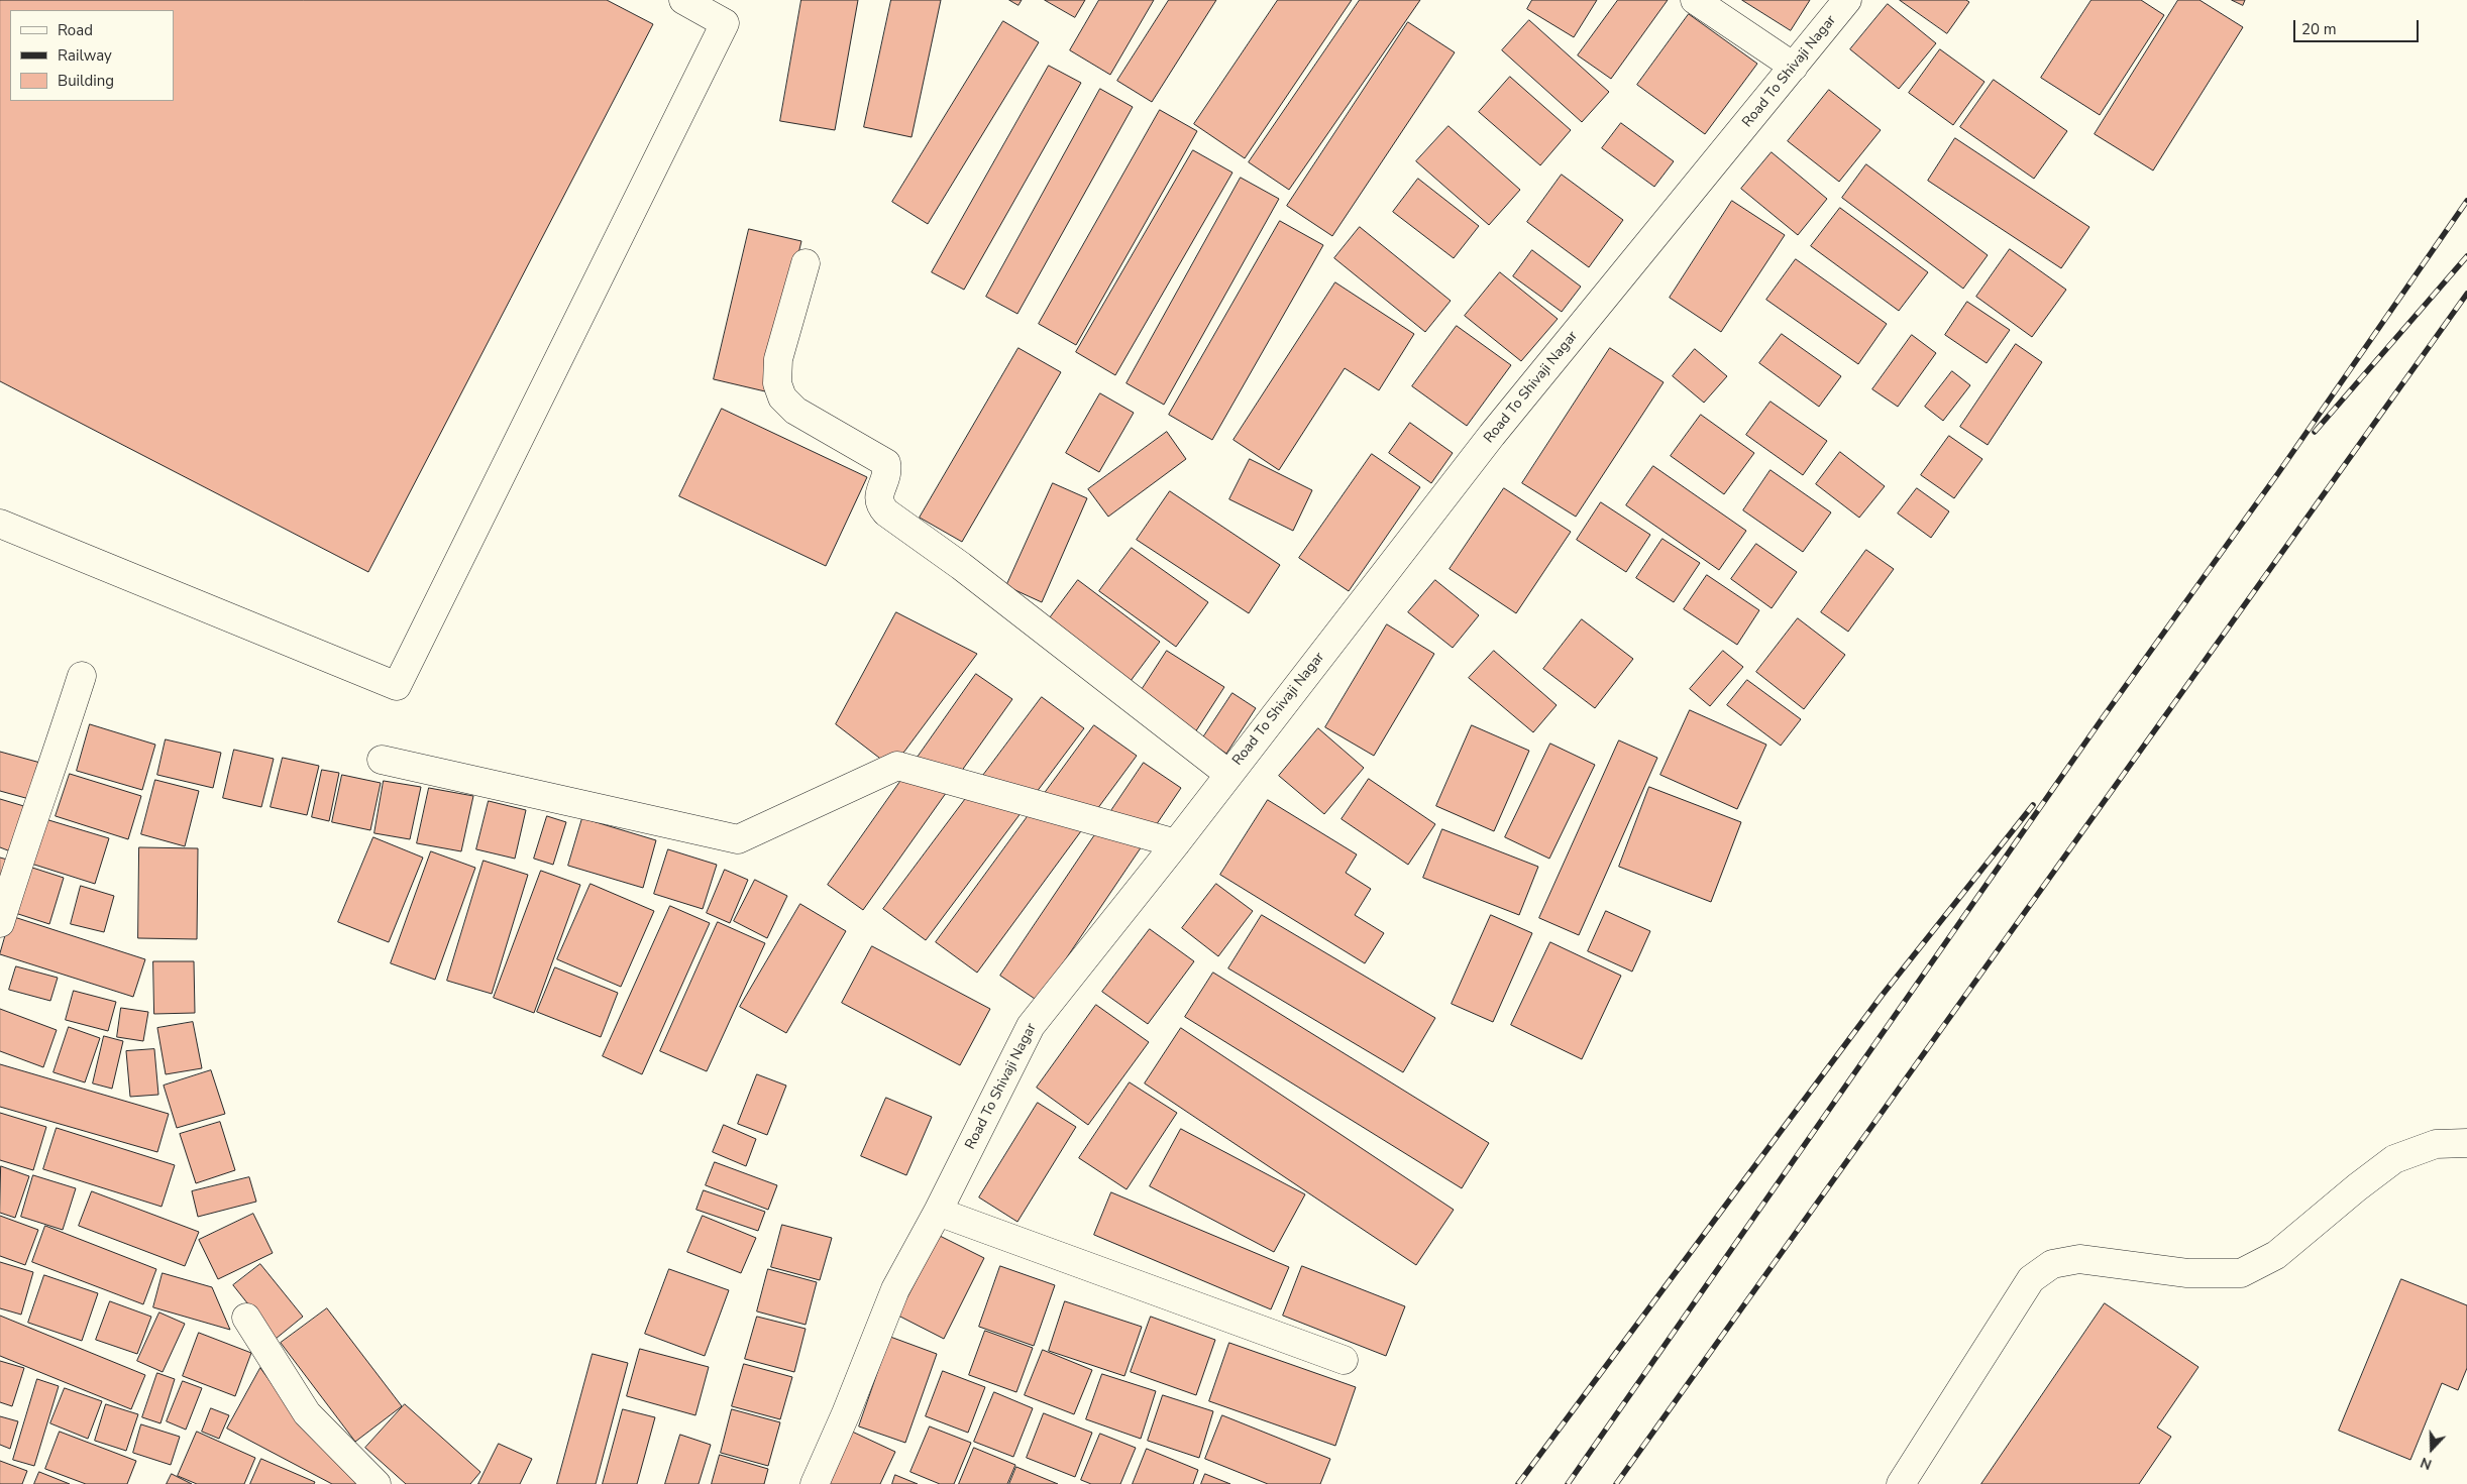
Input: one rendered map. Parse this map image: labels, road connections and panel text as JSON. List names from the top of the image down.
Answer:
{
  "streets": {
    "street": ["Road To Shivaji Nagar"]
  },
  "legend": ["Road", "Railway", "Building"],
  "scale_bar": "20 m",
  "north": "bottom"
}
